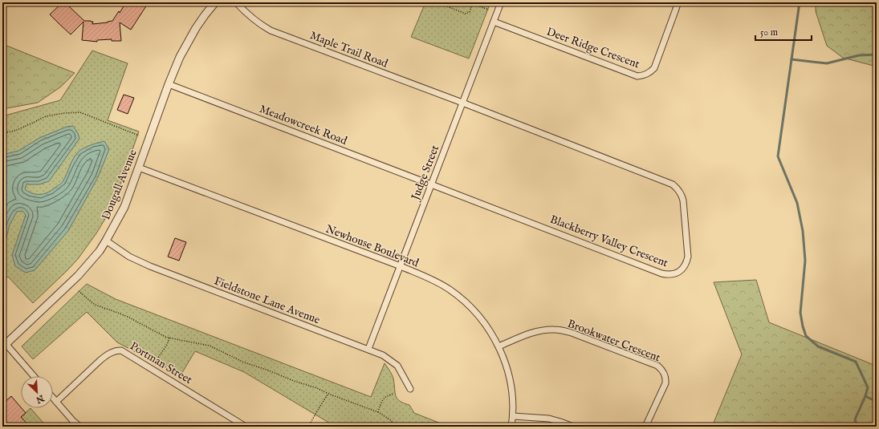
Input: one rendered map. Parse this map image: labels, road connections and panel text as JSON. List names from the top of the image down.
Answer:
{
  "streets": {
    "street": [
      "Deer Ridge Crescent",
      "Maple Trail Road",
      "Meadowcreek Road",
      "Judge Street",
      "Dougall Avenue",
      "Blackberry Valley Crescent",
      "Newhouse Boulevard",
      "Fieldstone Lane Avenue",
      "Brookwater Crescent",
      "Portman Street"
    ]
  },
  "crossings": [
    ["Deer Ridge Crescent", "Judge Street"],
    ["Maple Trail Road", "Judge Street"],
    ["Maple Trail Road", "Blackberry Valley Crescent"],
    ["Meadowcreek Road", "Judge Street"],
    ["Meadowcreek Road", "Dougall Avenue"],
    ["Meadowcreek Road", "Blackberry Valley Crescent"],
    ["Judge Street", "Blackberry Valley Crescent"],
    ["Judge Street", "Newhouse Boulevard"],
    ["Judge Street", "Fieldstone Lane Avenue"],
    ["Dougall Avenue", "Newhouse Boulevard"],
    ["Dougall Avenue", "Fieldstone Lane Avenue"],
    ["Newhouse Boulevard", "Brookwater Crescent"]
  ],
  "scale_bar": "50 m",
  "north": "bottom right"
}
